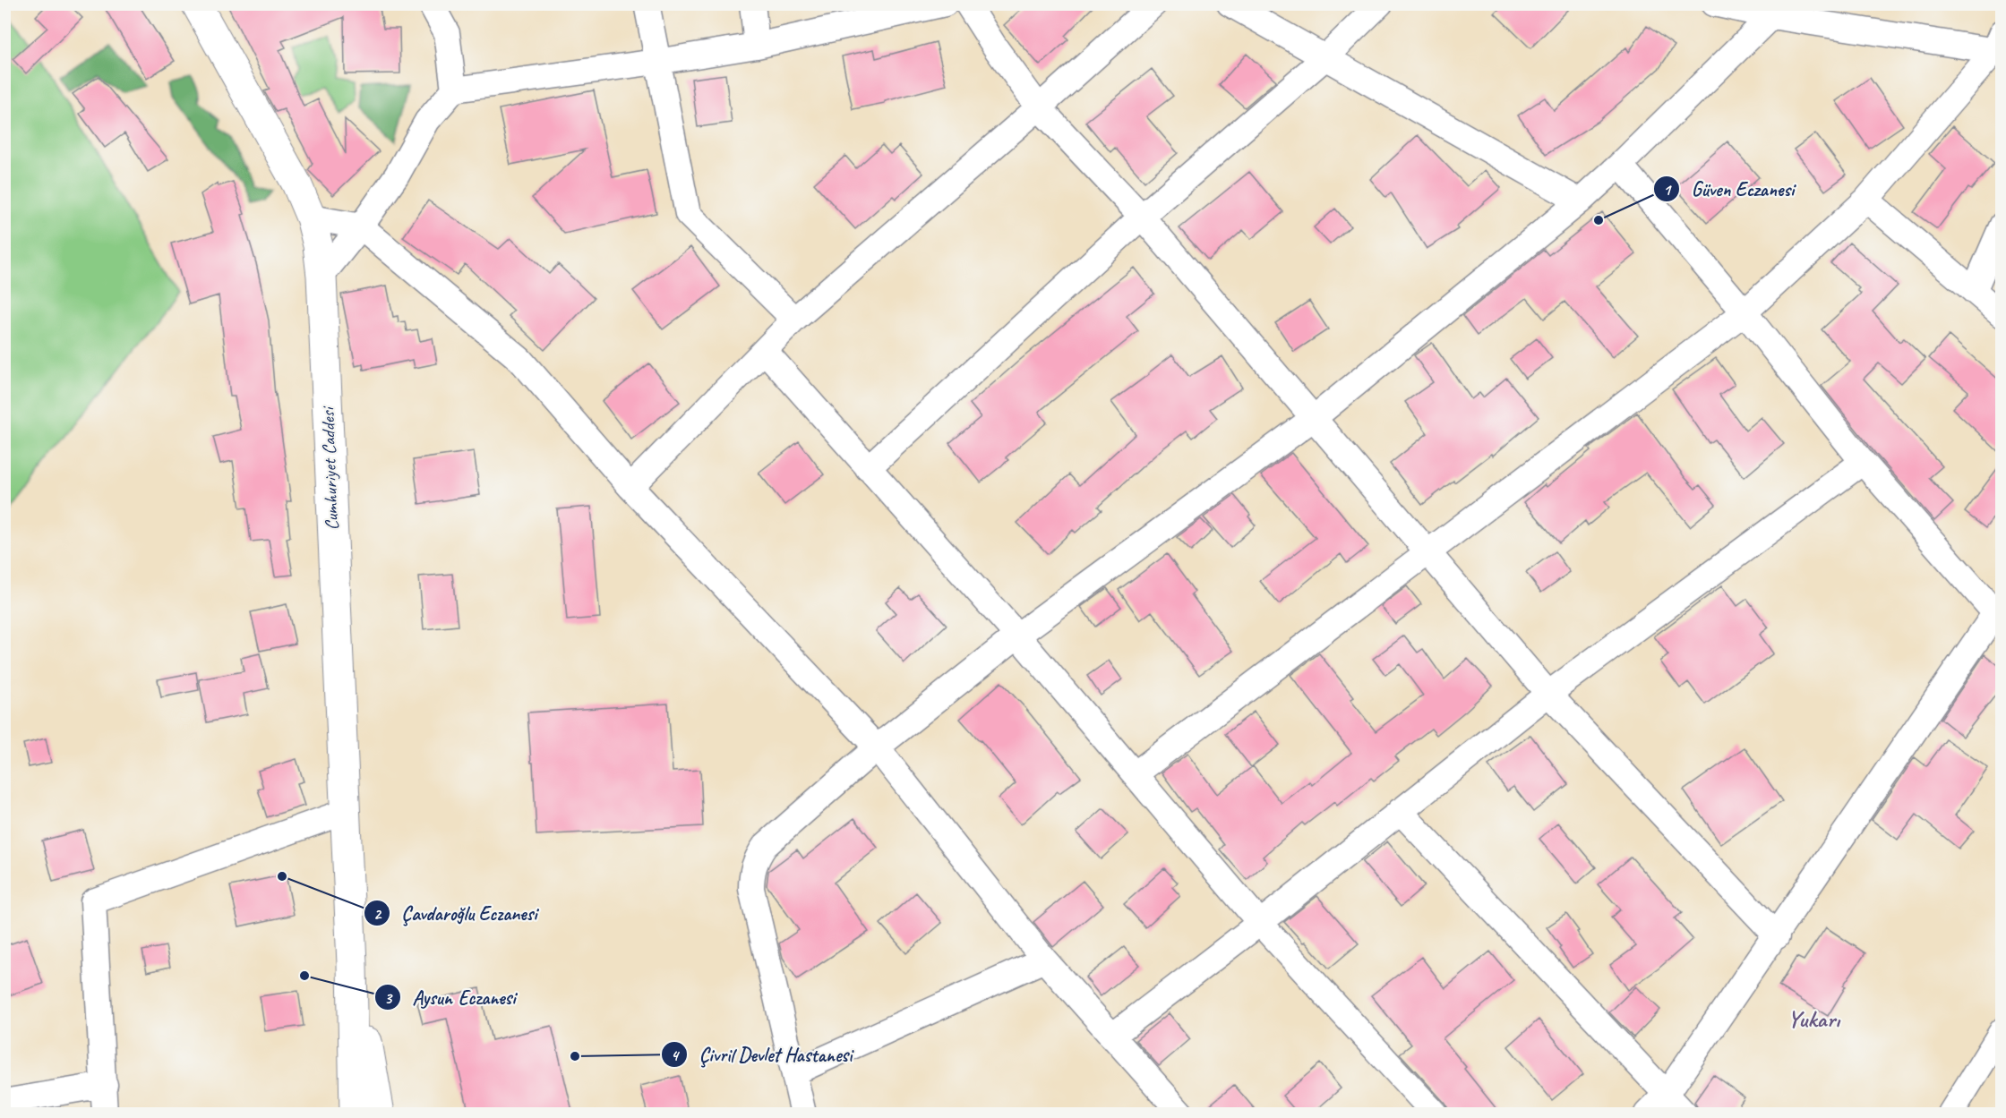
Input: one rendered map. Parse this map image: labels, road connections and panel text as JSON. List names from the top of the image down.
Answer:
{
  "streets": {
    "main road": ["Cumhuriyet Caddesi"]
  },
  "districts": ["Yukarı"],
  "places": [
    "Güven Eczanesi",
    "Çavdaroğlu Eczanesi",
    "Aysun Eczanesi",
    "Çivril Devlet Hastanesi"
  ]
}
